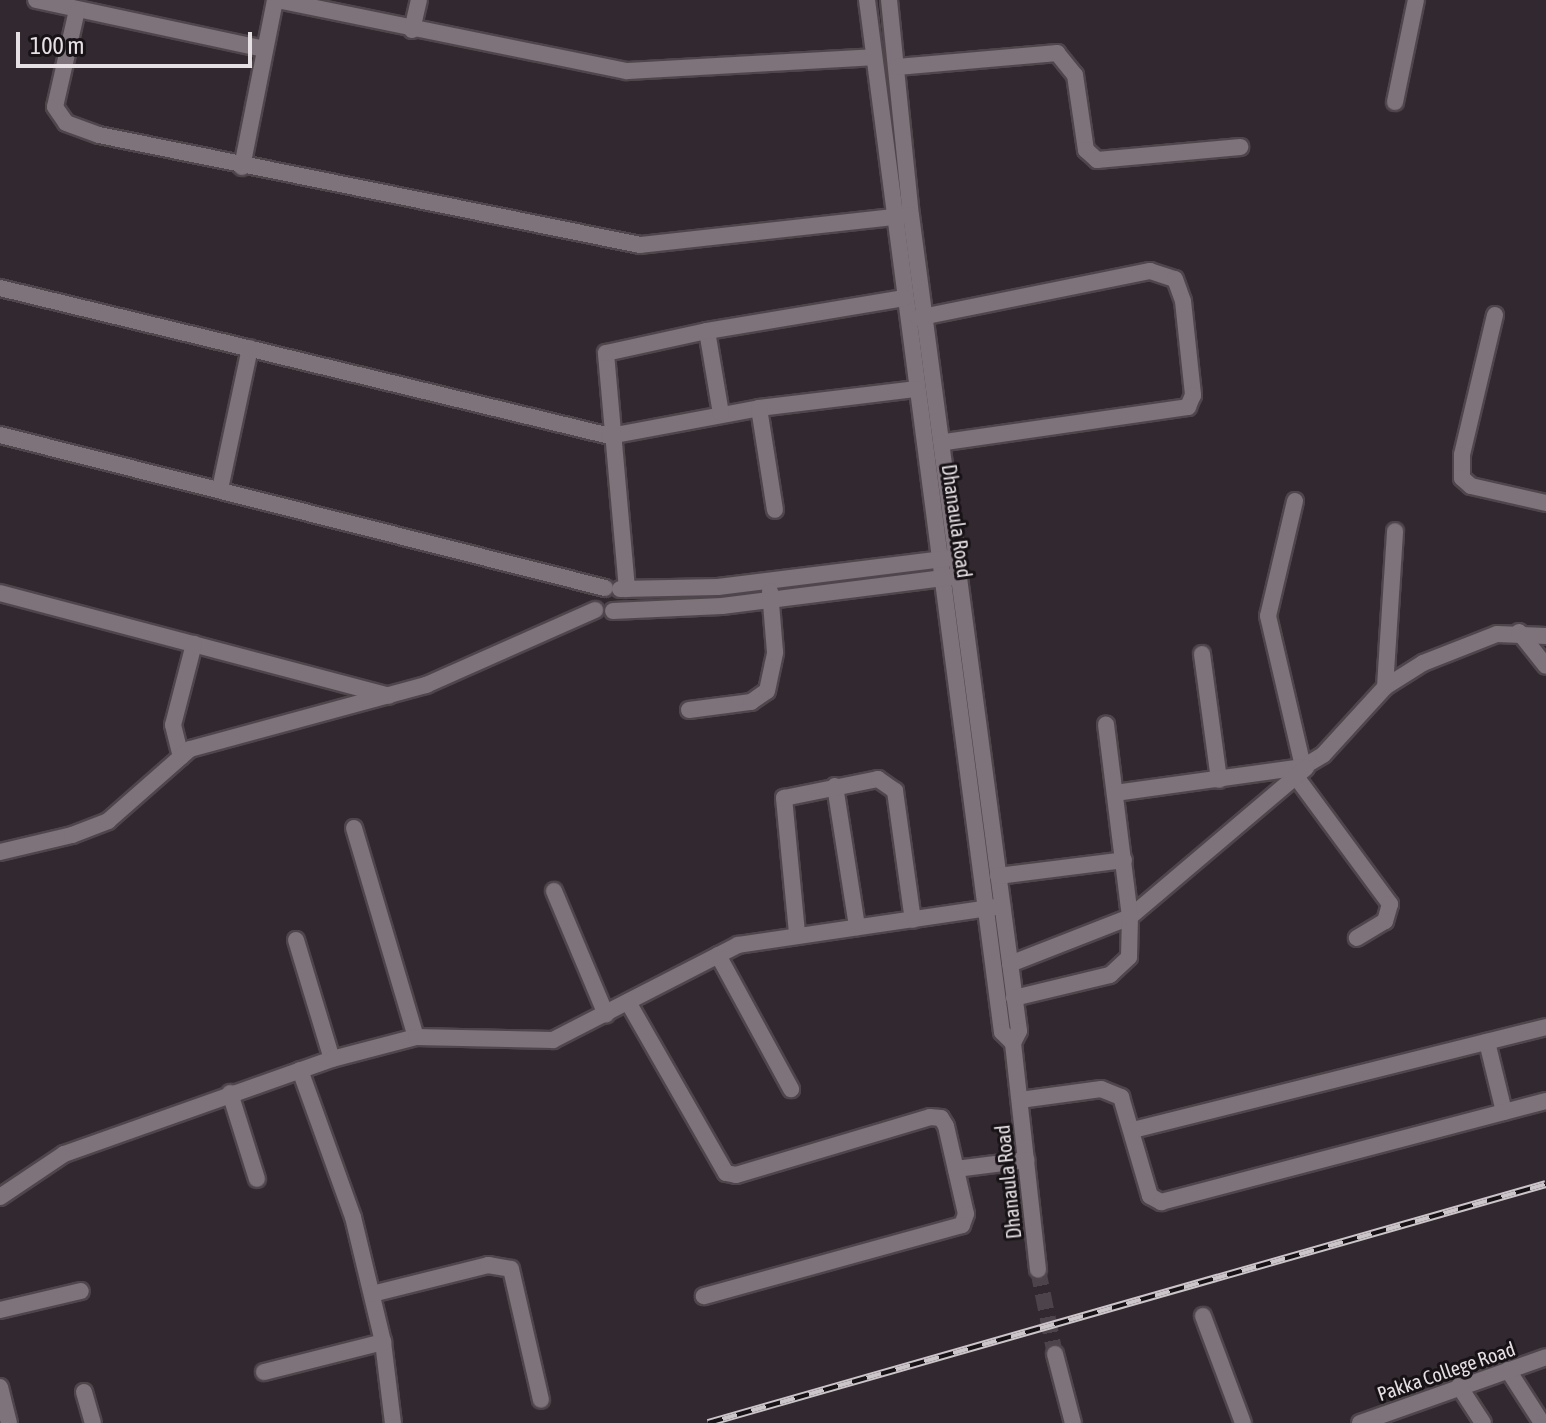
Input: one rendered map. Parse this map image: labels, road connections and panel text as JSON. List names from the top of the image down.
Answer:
{
  "streets": {
    "street": ["Dhanaula Road", "Pakka College Road"]
  },
  "scale_bar": "100 m"
}
